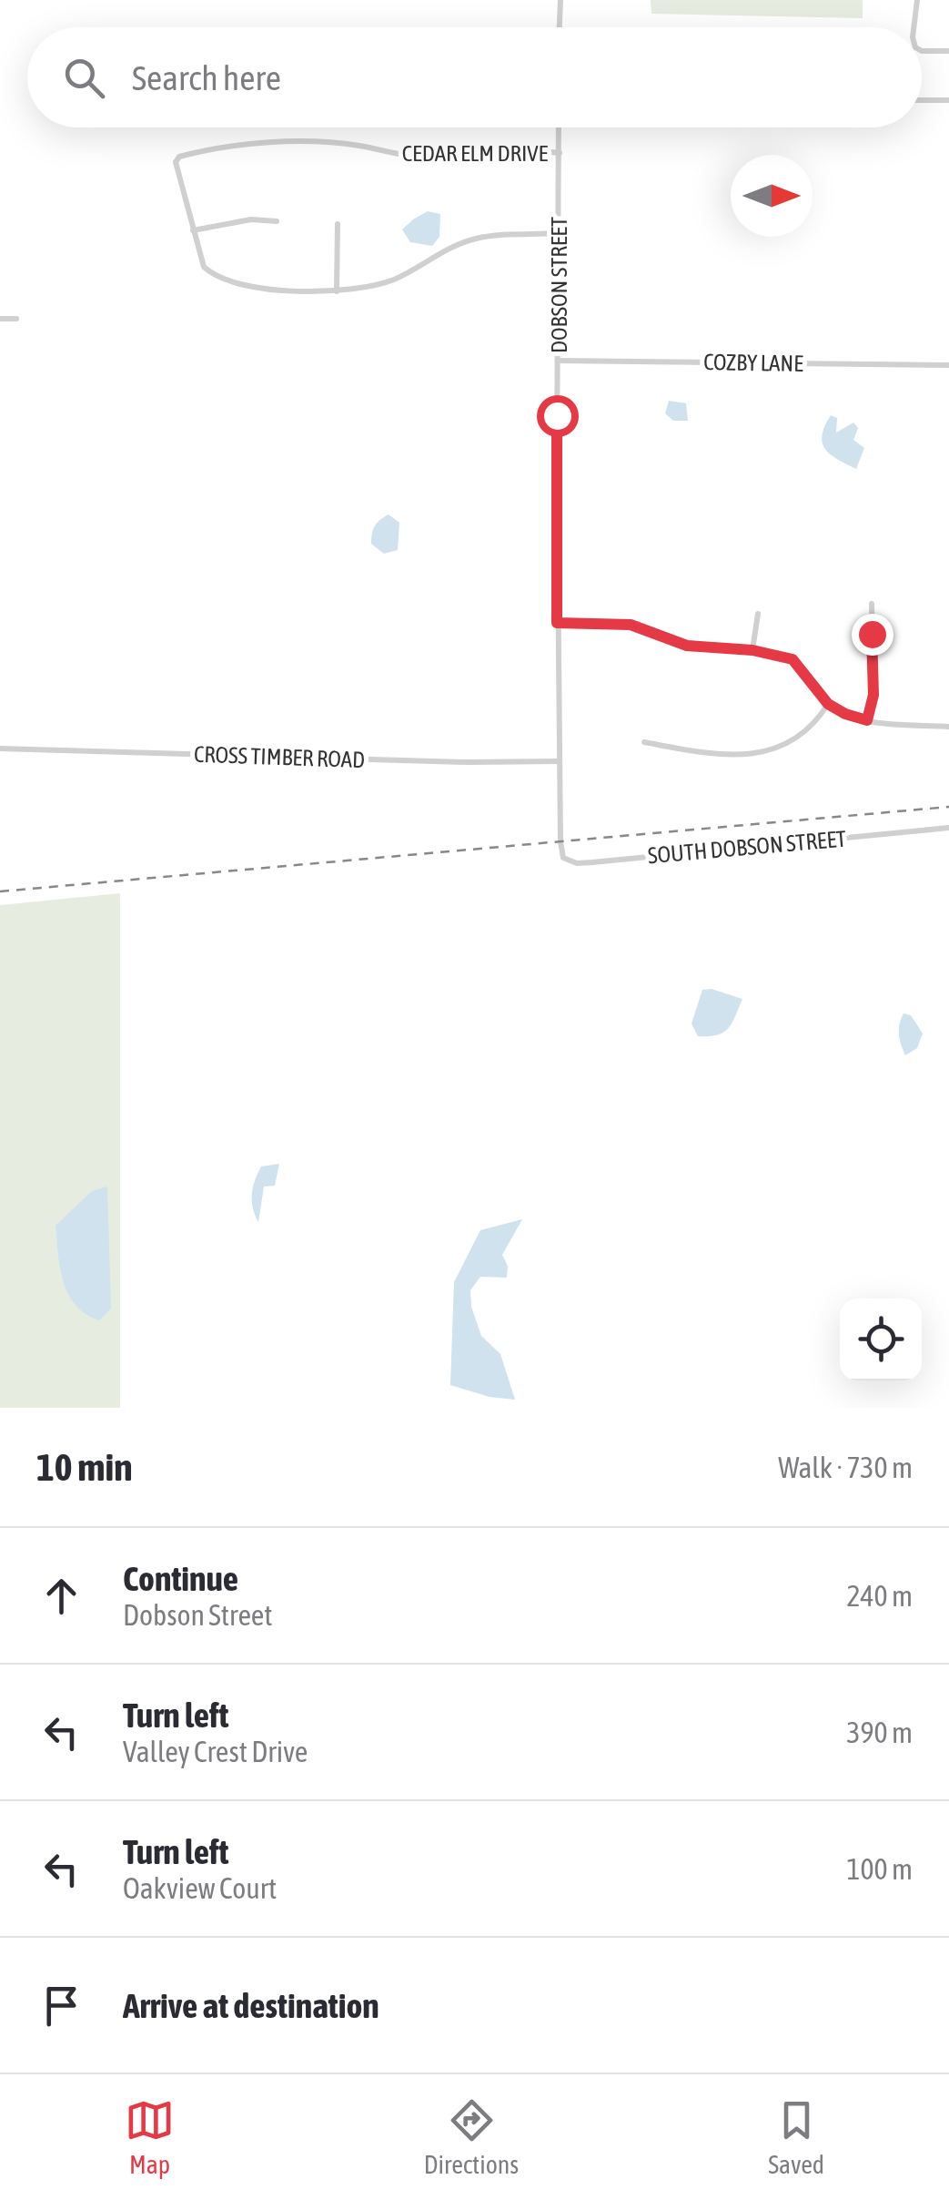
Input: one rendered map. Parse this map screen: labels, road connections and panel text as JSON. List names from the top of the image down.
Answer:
{
  "streets": {
    "street": [
      "CEDAR ELM DRIVE",
      "DOBSON STREET",
      "COZBY LANE",
      "CROSS TIMBER ROAD",
      "SOUTH DOBSON STREET"
    ]
  },
  "crossings": [
    ["CEDAR ELM DRIVE", "DOBSON STREET"],
    ["DOBSON STREET", "COZBY LANE"],
    ["DOBSON STREET", "CROSS TIMBER ROAD"],
    ["DOBSON STREET", "SOUTH DOBSON STREET"]
  ],
  "north": "right",
  "page": {
    "search": "Search here",
    "heading": ["10 min", "Walk · 730 m"],
    "list": [
      ["Continue", "Dobson Street", "240 m"],
      ["Turn left", "Valley Crest Drive", "390 m"],
      ["Turn left", "Oakview Court", "100 m"],
      "Arrive at destination"
    ],
    "nav": ["Map", "Directions", "Saved"]
  }
}
